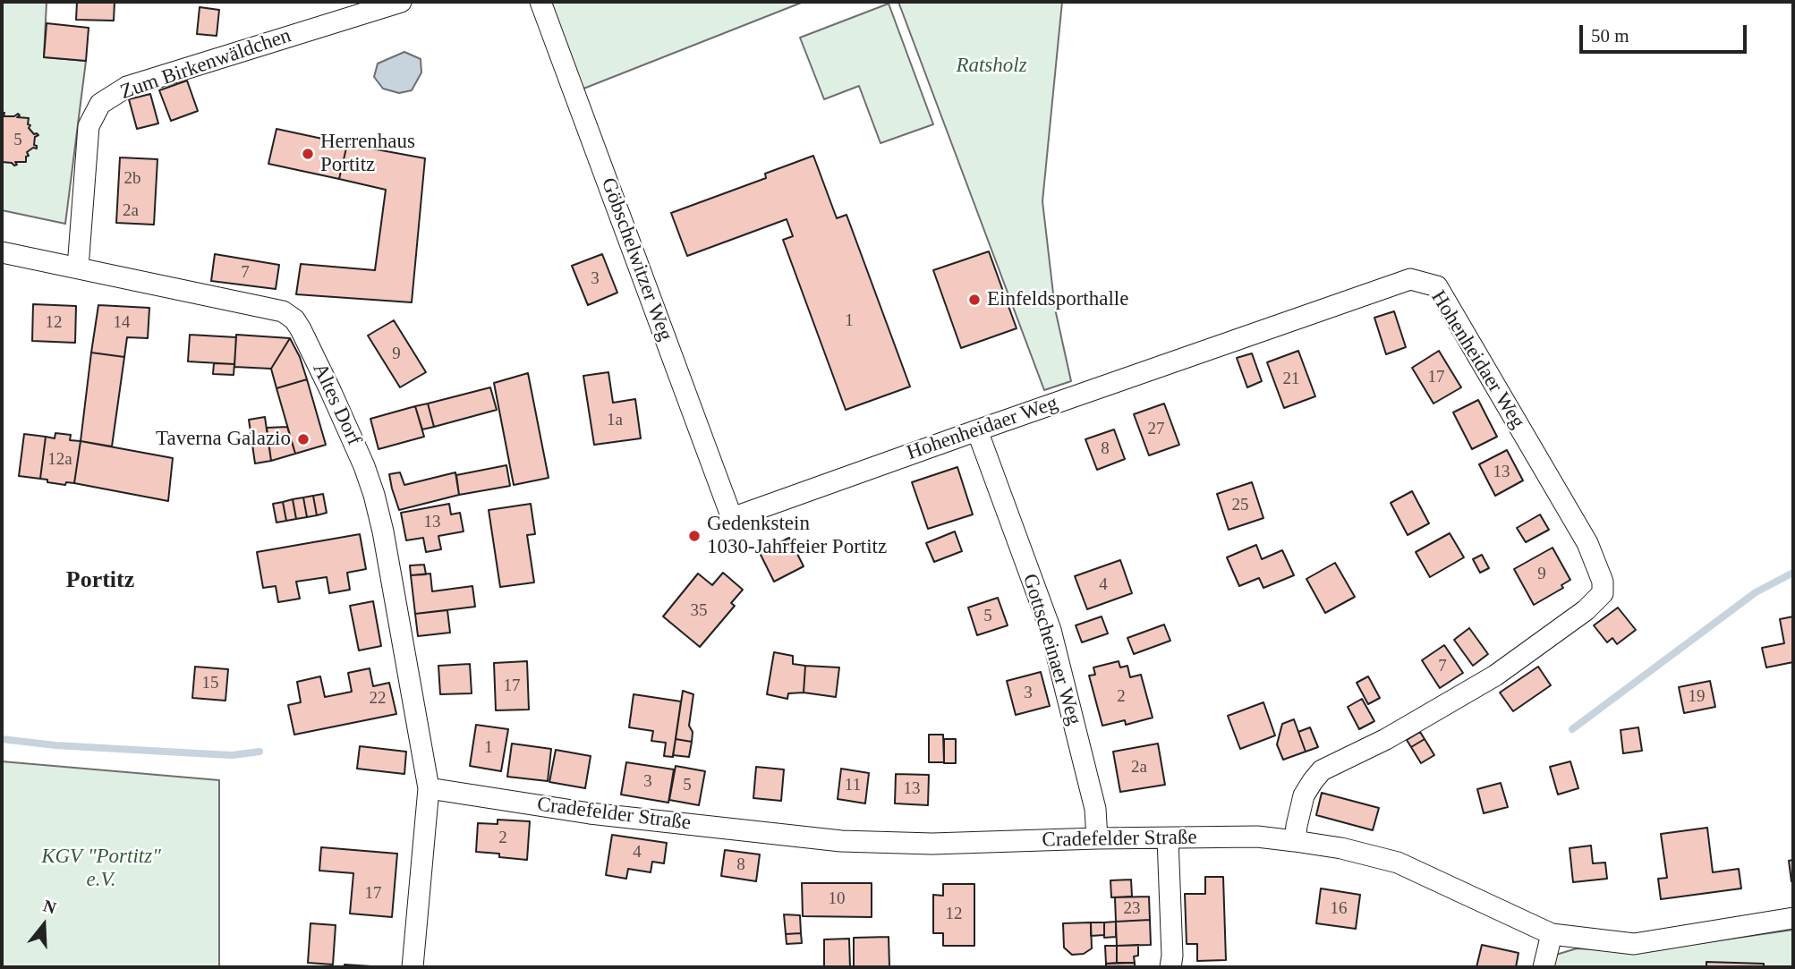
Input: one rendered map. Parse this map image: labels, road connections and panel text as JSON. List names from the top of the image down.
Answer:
{
  "streets": {
    "street": [
      "Zum Birkenwäldchen",
      "Göbschelwitzer Weg",
      "Hohenheidaer Weg",
      "Altes Dorf",
      "Gottscheinaer Weg",
      "Cradefelder Straße"
    ]
  },
  "crossings": [
    ["Zum Birkenwäldchen", "Altes Dorf"],
    ["Göbschelwitzer Weg", "Hohenheidaer Weg"],
    ["Hohenheidaer Weg", "Gottscheinaer Weg"],
    ["Hohenheidaer Weg", "Cradefelder Straße"],
    ["Altes Dorf", "Cradefelder Straße"],
    ["Gottscheinaer Weg", "Cradefelder Straße"]
  ],
  "districts": ["Portitz"],
  "parks": ["Ratsholz", "KGV \"Portitz\" e.V."],
  "places": [
    "Herrenhaus Portitz",
    "Einfeldsporthalle",
    "Taverna Galazio",
    "Gedenkstein 1030-Jahrfeier Portitz"
  ],
  "house_numbers": [
    "5",
    "2b",
    "2a",
    "7",
    "3",
    "1",
    "12",
    "14",
    "9",
    "17",
    "21",
    "1a",
    "27",
    "8",
    "12a",
    "13",
    "25",
    "13",
    "9",
    "4",
    "35",
    "5",
    "7",
    "15",
    "17",
    "3",
    "2",
    "19",
    "22",
    "1",
    "2a",
    "3",
    "5",
    "11",
    "13",
    "2",
    "4",
    "8",
    "17",
    "10",
    "23",
    "16",
    "12"
  ],
  "scale_bar": "50 m",
  "north": "top"
}
